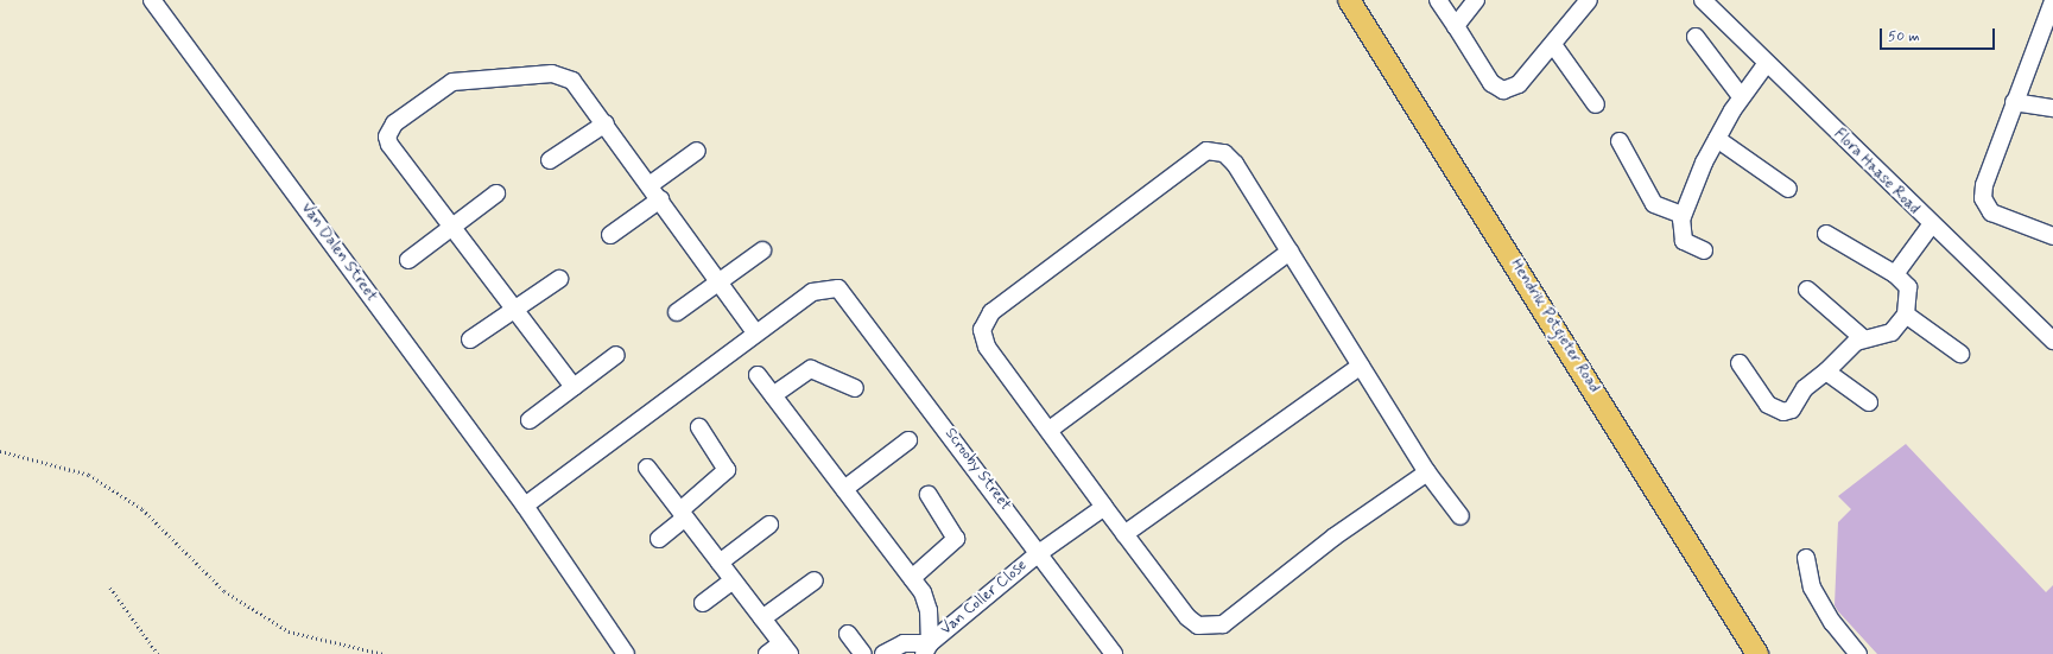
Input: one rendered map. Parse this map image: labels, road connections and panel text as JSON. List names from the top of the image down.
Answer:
{
  "streets": {
    "main road": ["Hendrik Potgieter Road"],
    "street": [
      "Flora Haase Road",
      "Van Dalen Street",
      "Scrooby Street",
      "Van Coller Close"
    ]
  },
  "crossings": [
    ["Scrooby Street", "Van Coller Close"]
  ],
  "scale_bar": "50 m"
}
